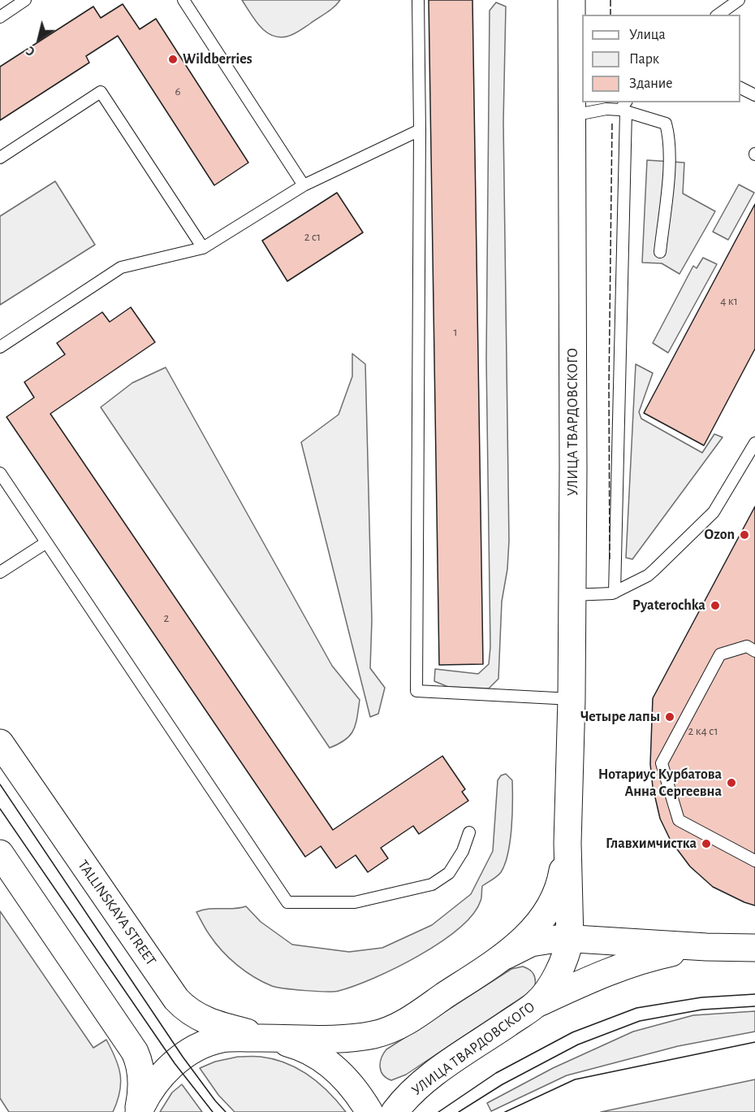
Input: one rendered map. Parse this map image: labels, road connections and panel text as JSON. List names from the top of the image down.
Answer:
{
  "streets": {
    "main road": ["УЛИЦА ТВАРДОВСКОГО", "TALLINSKAYA STREET"]
  },
  "crossings": [
    ["УЛИЦА ТВАРДОВСКОГО", "TALLINSKAYA STREET"]
  ],
  "places": [
    "Wildberries",
    "Ozon",
    "Pyaterochka",
    "Четыре лапы",
    "Нотариус Курбатова Анна Сергеевна",
    "Главхимчистка"
  ],
  "house_numbers": [
    "6",
    "2 с1",
    "4 к1",
    "1",
    "2",
    "2 к4 с1"
  ],
  "legend": ["Улица", "Парк", "Здание"],
  "north": "bottom left"
}
